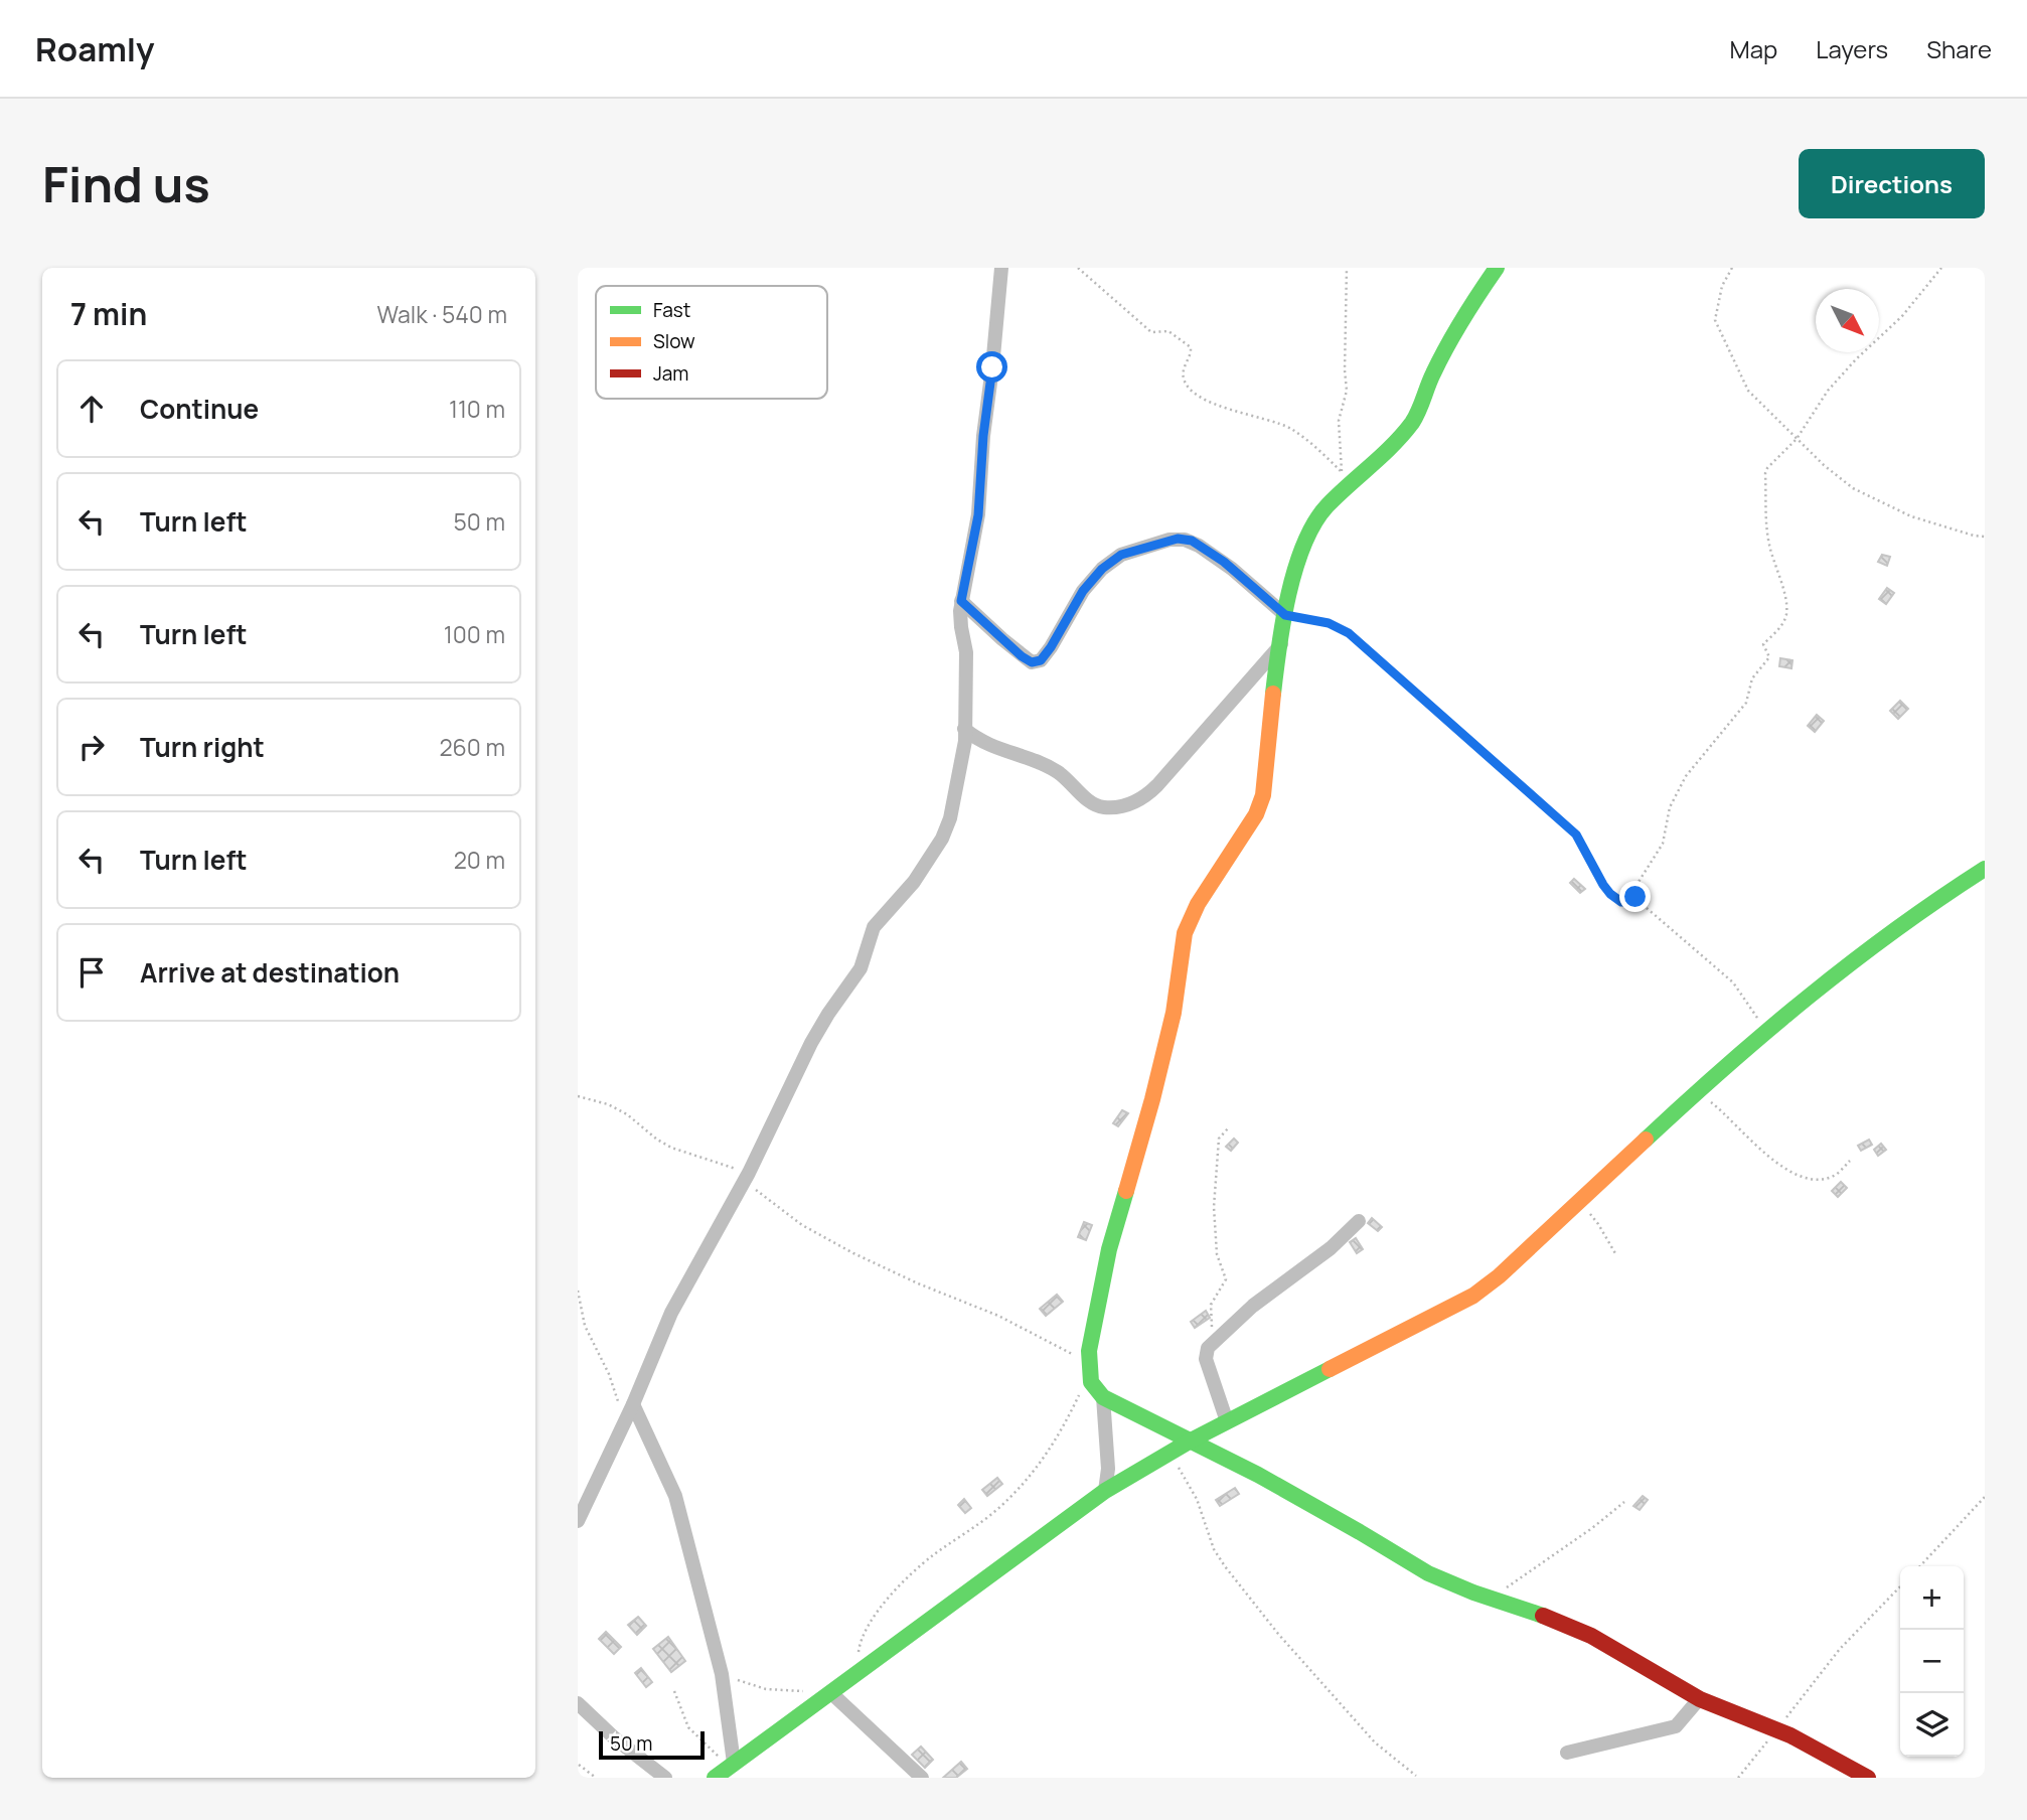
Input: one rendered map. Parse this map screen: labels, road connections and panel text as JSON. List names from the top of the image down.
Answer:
{
  "legend": ["Fast", "Slow", "Jam"],
  "scale_bar": "50 m",
  "north": "bottom right",
  "page": {
    "header": "Roamly",
    "nav": ["Map", "Layers", "Share"],
    "buttons": "Directions",
    "title": "Find us",
    "heading": ["7 min", "Walk · 540 m"],
    "list": [
      ["Continue", "110 m"],
      ["Turn left", "50 m"],
      ["Turn left", "100 m"],
      ["Turn right", "260 m"],
      ["Turn left", "20 m"],
      "Arrive at destination"
    ],
    "map_buttons": ["+", "−"],
    "scale": "50 m"
  }
}
